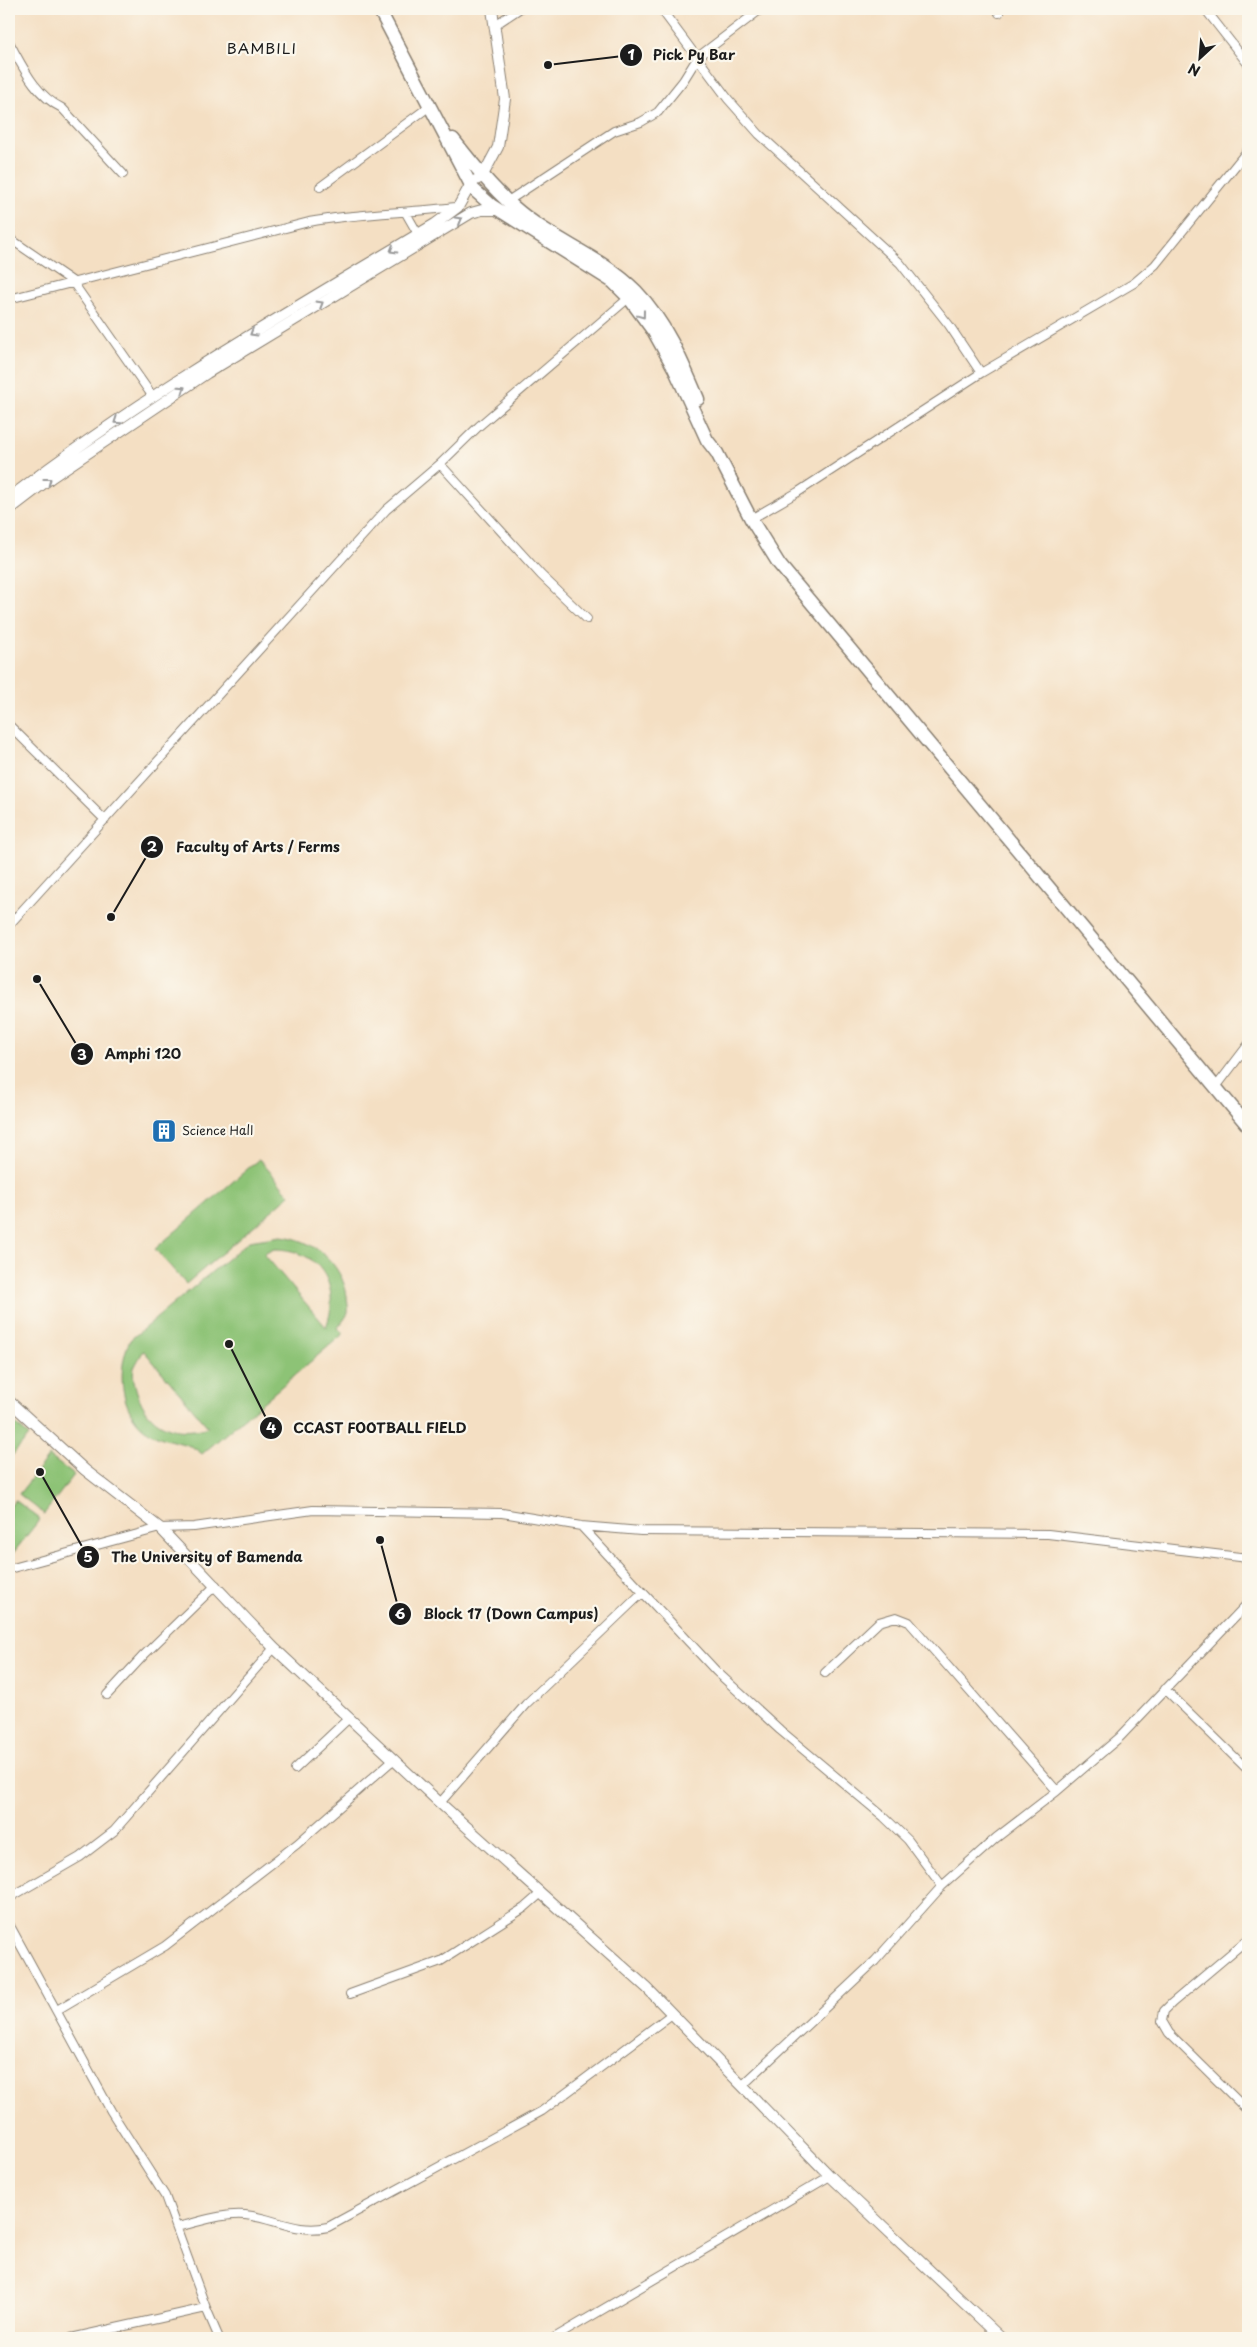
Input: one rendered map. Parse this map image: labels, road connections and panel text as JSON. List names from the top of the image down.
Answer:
{
  "districts": ["BAMBILI"],
  "places": {
    "other": [
      "Pick Py Bar",
      "Faculty of Arts / Ferms",
      "Amphi 120",
      "CCAST FOOTBALL FIELD",
      "The University of Bamenda",
      "Block 17 (Down Campus)"
    ],
    "building": ["Science Hall"]
  },
  "north": "bottom left"
}
